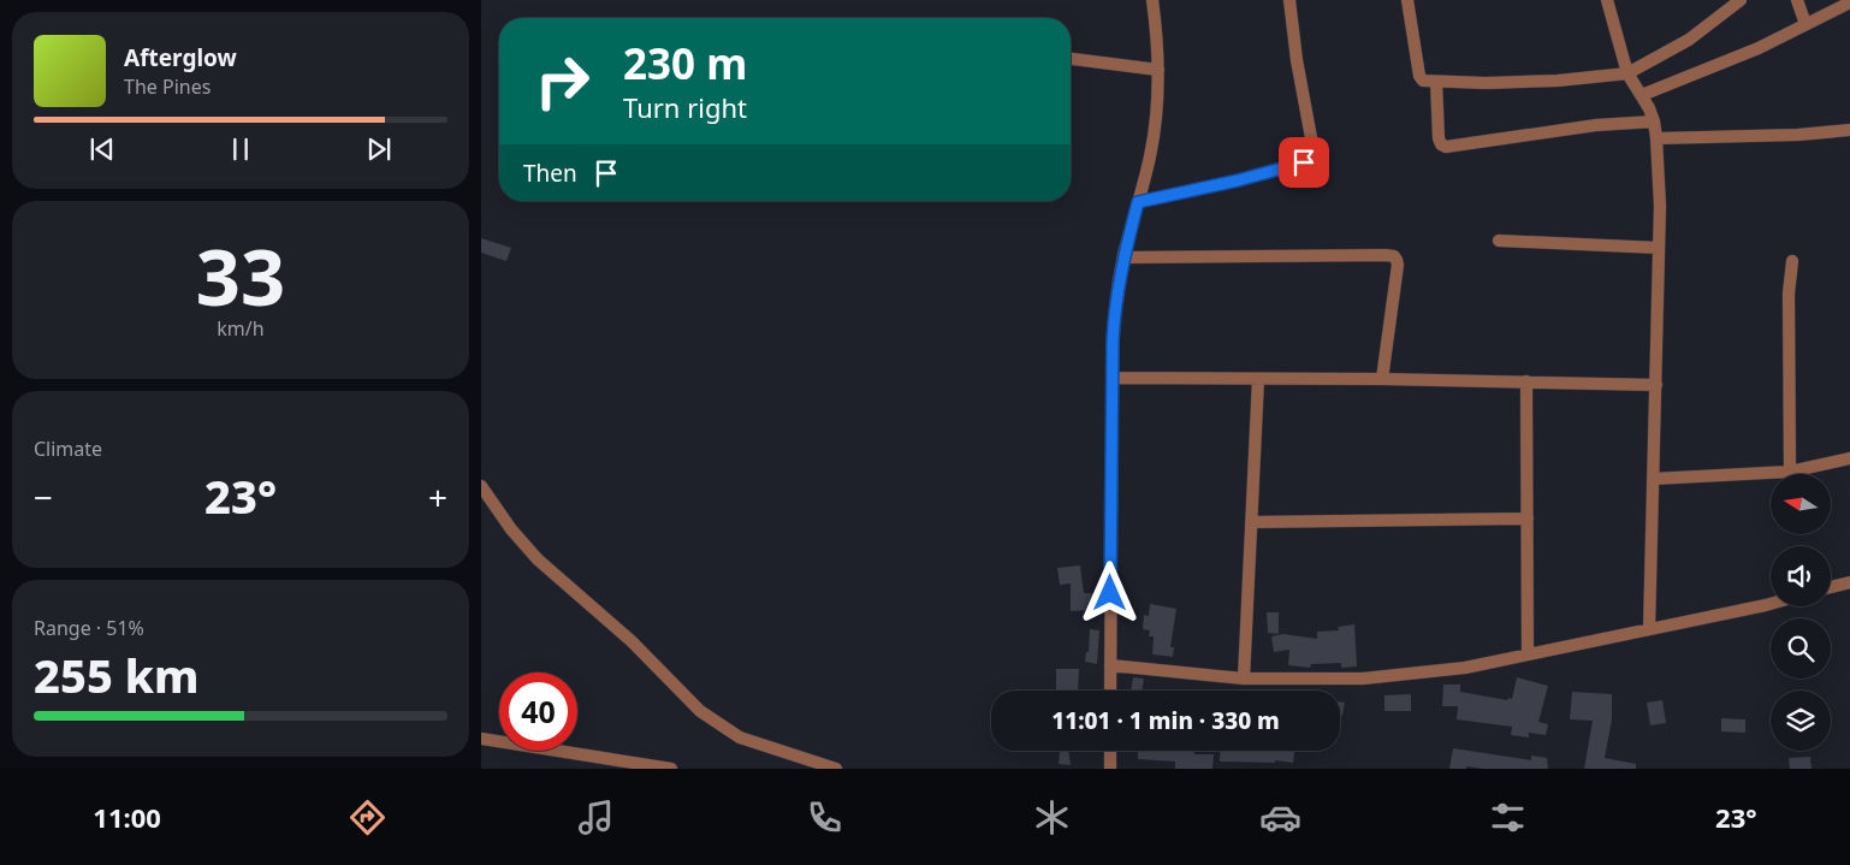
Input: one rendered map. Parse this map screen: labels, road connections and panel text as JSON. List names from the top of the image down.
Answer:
{
  "north": "left",
  "page": {
    "turn": ["230 m", "Turn right"],
    "song": ["Afterglow", "The Pines"],
    "then": "Then",
    "tile": [
      ["33", "km/h"],
      "Climate",
      ["Range · 51%", "255 km"]
    ],
    "heat": ["−", "23°", "+"],
    "limit": "40",
    "trip": "11:01 · 1 min · 330 m",
    "tabs": ["11:00", "23°"]
  }
}
